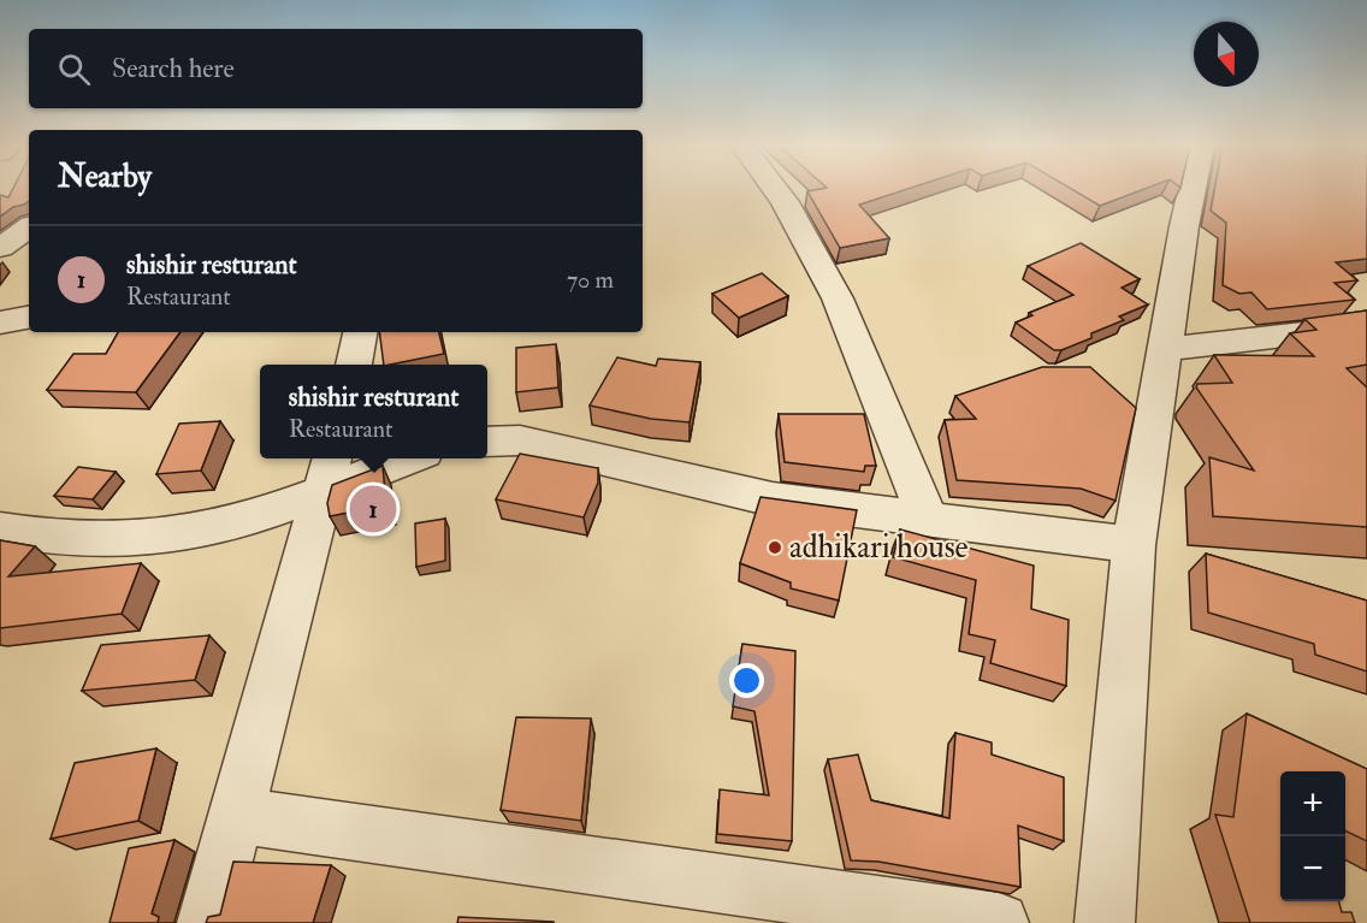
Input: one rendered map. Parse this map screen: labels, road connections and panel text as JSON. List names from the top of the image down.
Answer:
{
  "places": ["adhikari house"],
  "north": "bottom",
  "page": {
    "search": "Search here",
    "heading": "Nearby",
    "list": [
      {
        "mark": "1",
        "name": "shishir resturant",
        "note": "Restaurant",
        "value": "70 m"
      }
    ],
    "popup": ["shishir resturant", "Restaurant"],
    "pins": "1",
    "map_buttons": ["+", "−"]
  }
}
